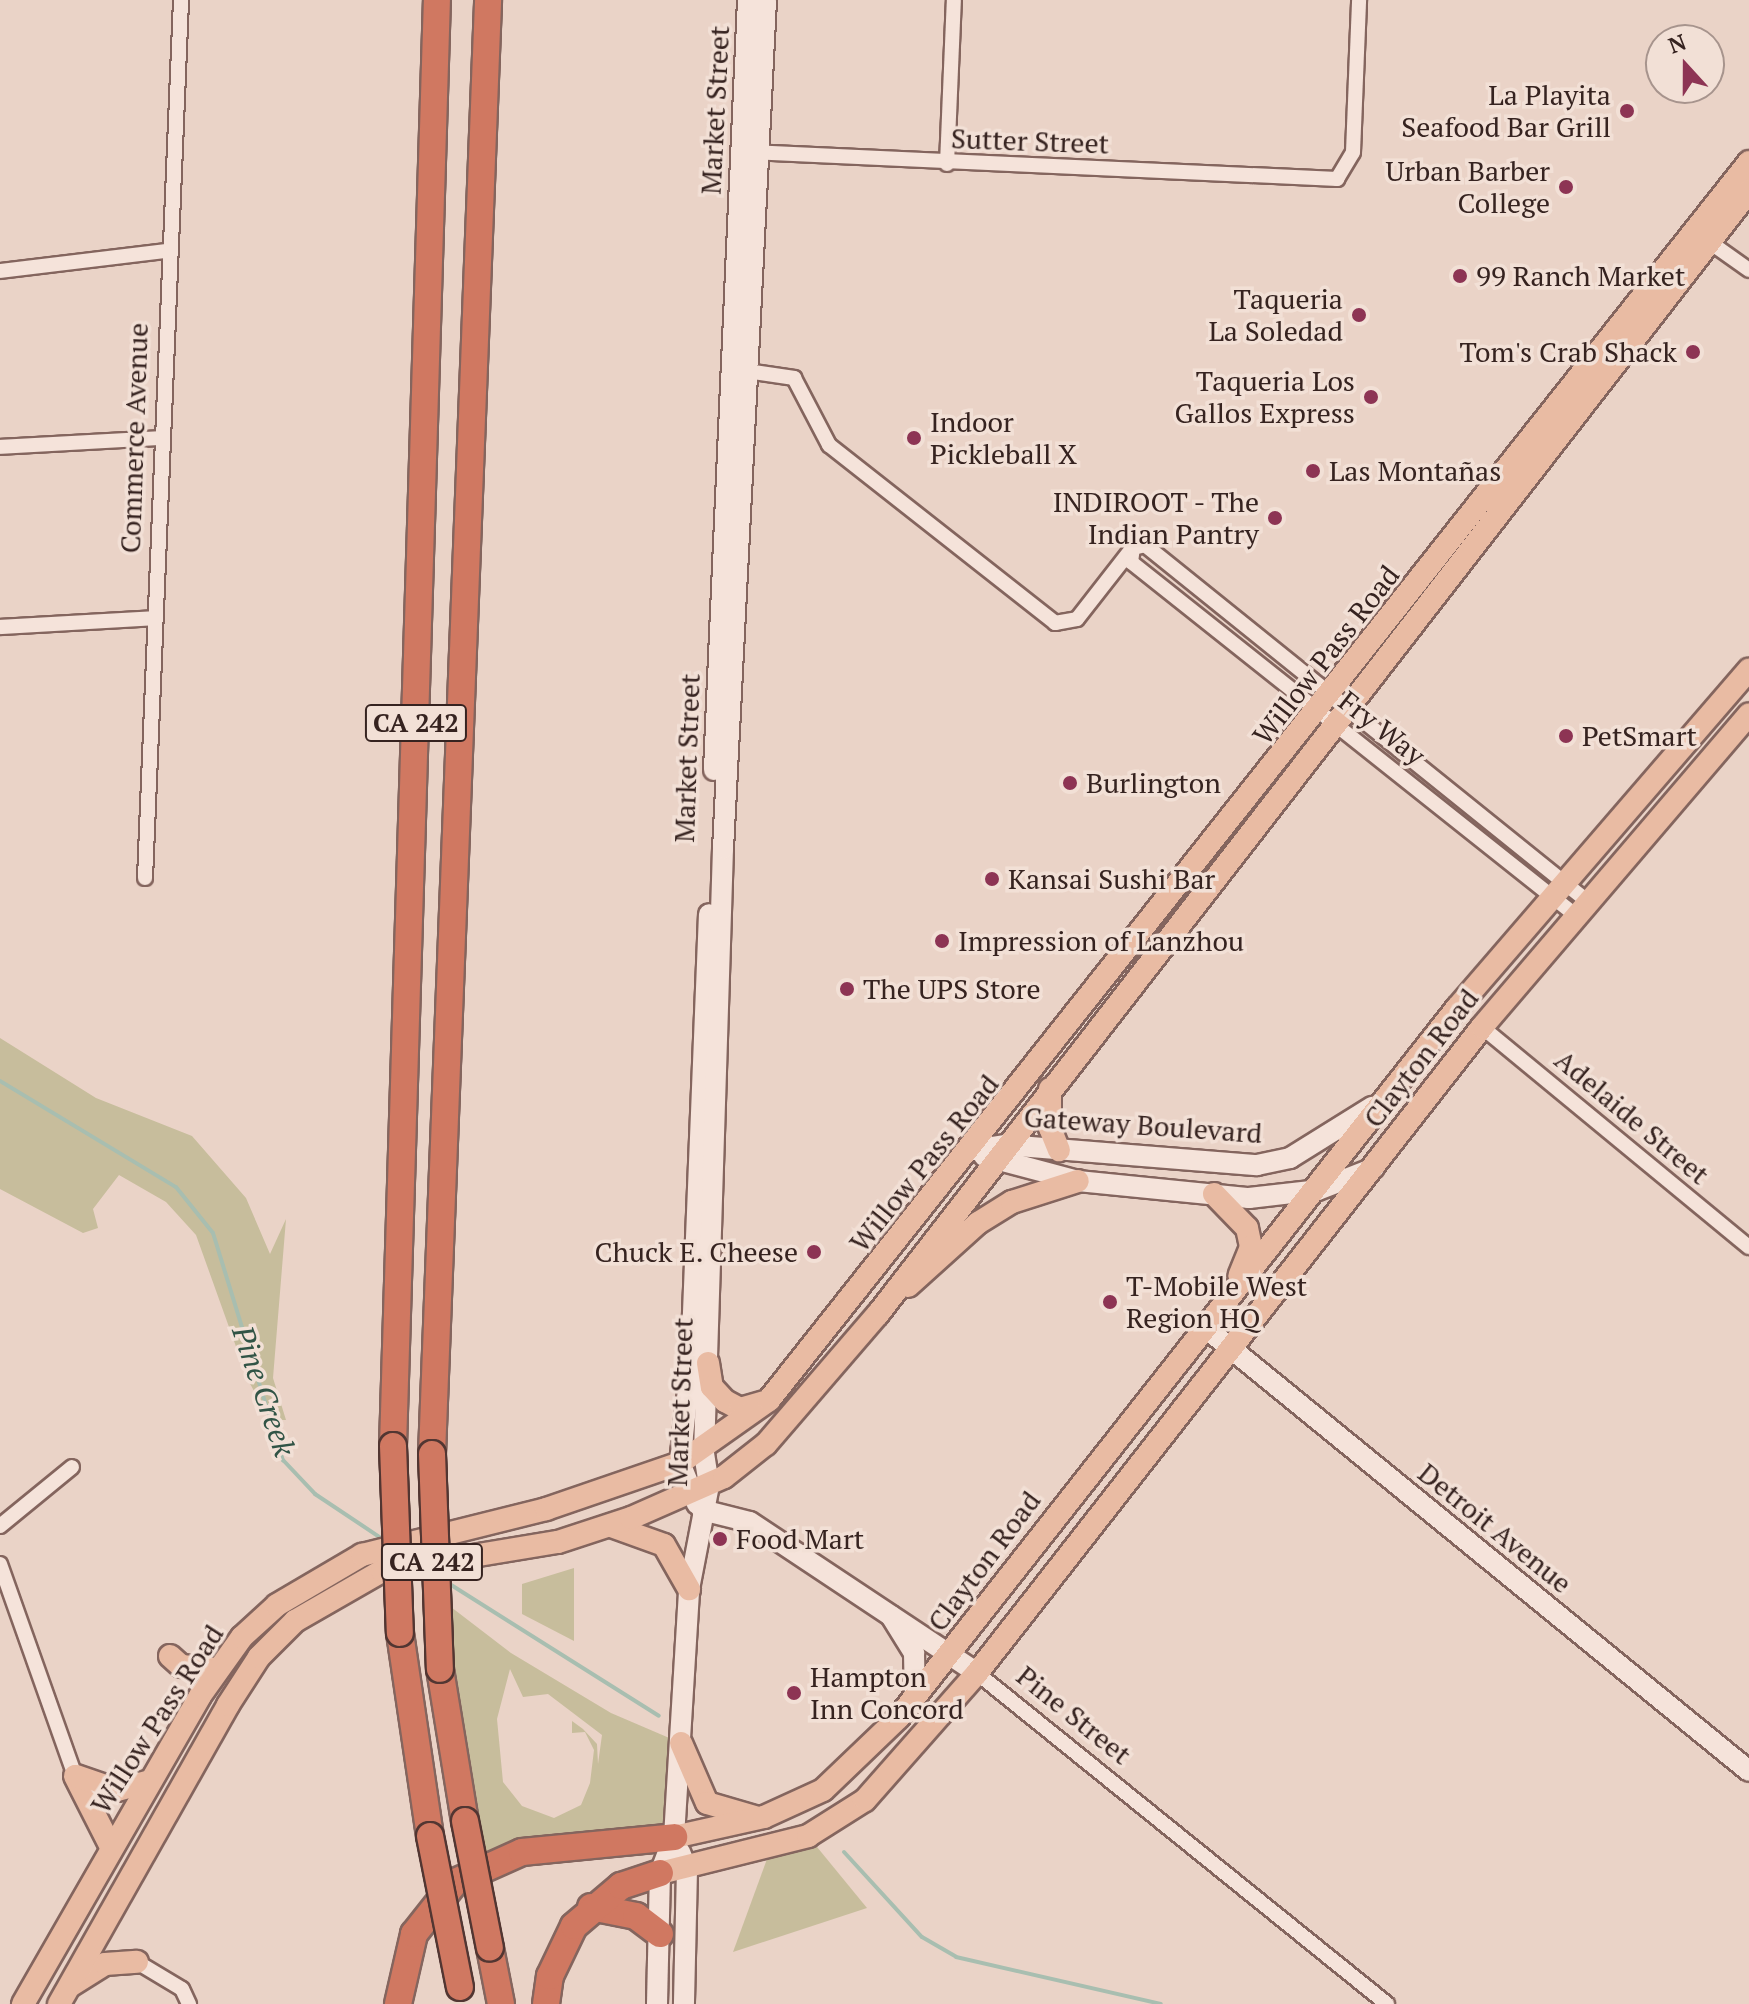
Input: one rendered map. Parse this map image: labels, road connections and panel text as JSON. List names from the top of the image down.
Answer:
{
  "streets": {
    "highway": ["CA 242"],
    "main road": [
      "Market Street",
      "Willow Pass Road",
      "Clayton Road",
      "Gateway Boulevard",
      "Detroit Avenue",
      "Pine Street"
    ],
    "street": [
      "Sutter Street",
      "Commerce Avenue",
      "Fry Way",
      "Adelaide Street"
    ]
  },
  "crossings": [
    ["Market Street", "Sutter Street"],
    ["Market Street", "Willow Pass Road"],
    ["Market Street", "Clayton Road"],
    ["Market Street", "Pine Street"],
    ["Willow Pass Road", "Fry Way"],
    ["Willow Pass Road", "Gateway Boulevard"],
    ["Willow Pass Road", "Pine Street"],
    ["Fry Way", "Clayton Road"],
    ["Clayton Road", "Adelaide Street"],
    ["Clayton Road", "Gateway Boulevard"],
    ["Clayton Road", "Detroit Avenue"],
    ["Clayton Road", "Pine Street"]
  ],
  "water": ["Pine Creek"],
  "places": [
    "La Playita Seafood Bar Grill",
    "Urban Barber College",
    "99 Ranch Market",
    "Taqueria La Soledad",
    "Tom's Crab Shack",
    "Taqueria Los Gallos Express",
    "Indoor Pickleball X",
    "Las Montañas",
    "INDIROOT - The Indian Pantry",
    "PetSmart",
    "Burlington",
    "Kansai Sushi Bar",
    "Impression of Lanzhou",
    "The UPS Store",
    "Chuck E. Cheese",
    "T-Mobile West Region HQ",
    "Food Mart",
    "Hampton Inn Concord"
  ],
  "north": "top"
}
